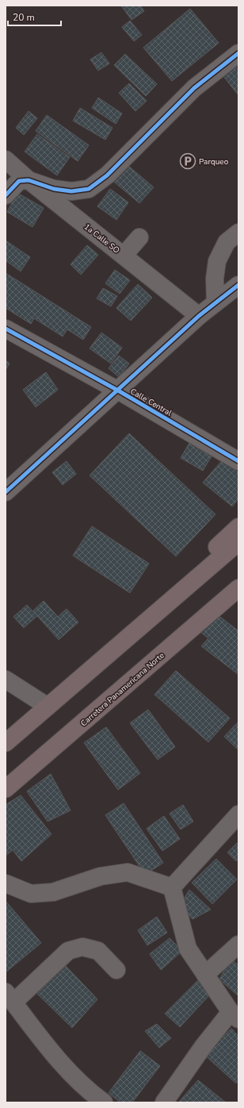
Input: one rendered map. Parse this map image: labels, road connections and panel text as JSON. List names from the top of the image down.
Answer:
{
  "streets": {
    "highway": ["Carretera Panamericana Norte"],
    "street": ["1a Calle SO", "Calle Central"]
  },
  "places": {
    "parking": ["Parqueo"]
  },
  "scale_bar": "20 m"
}
